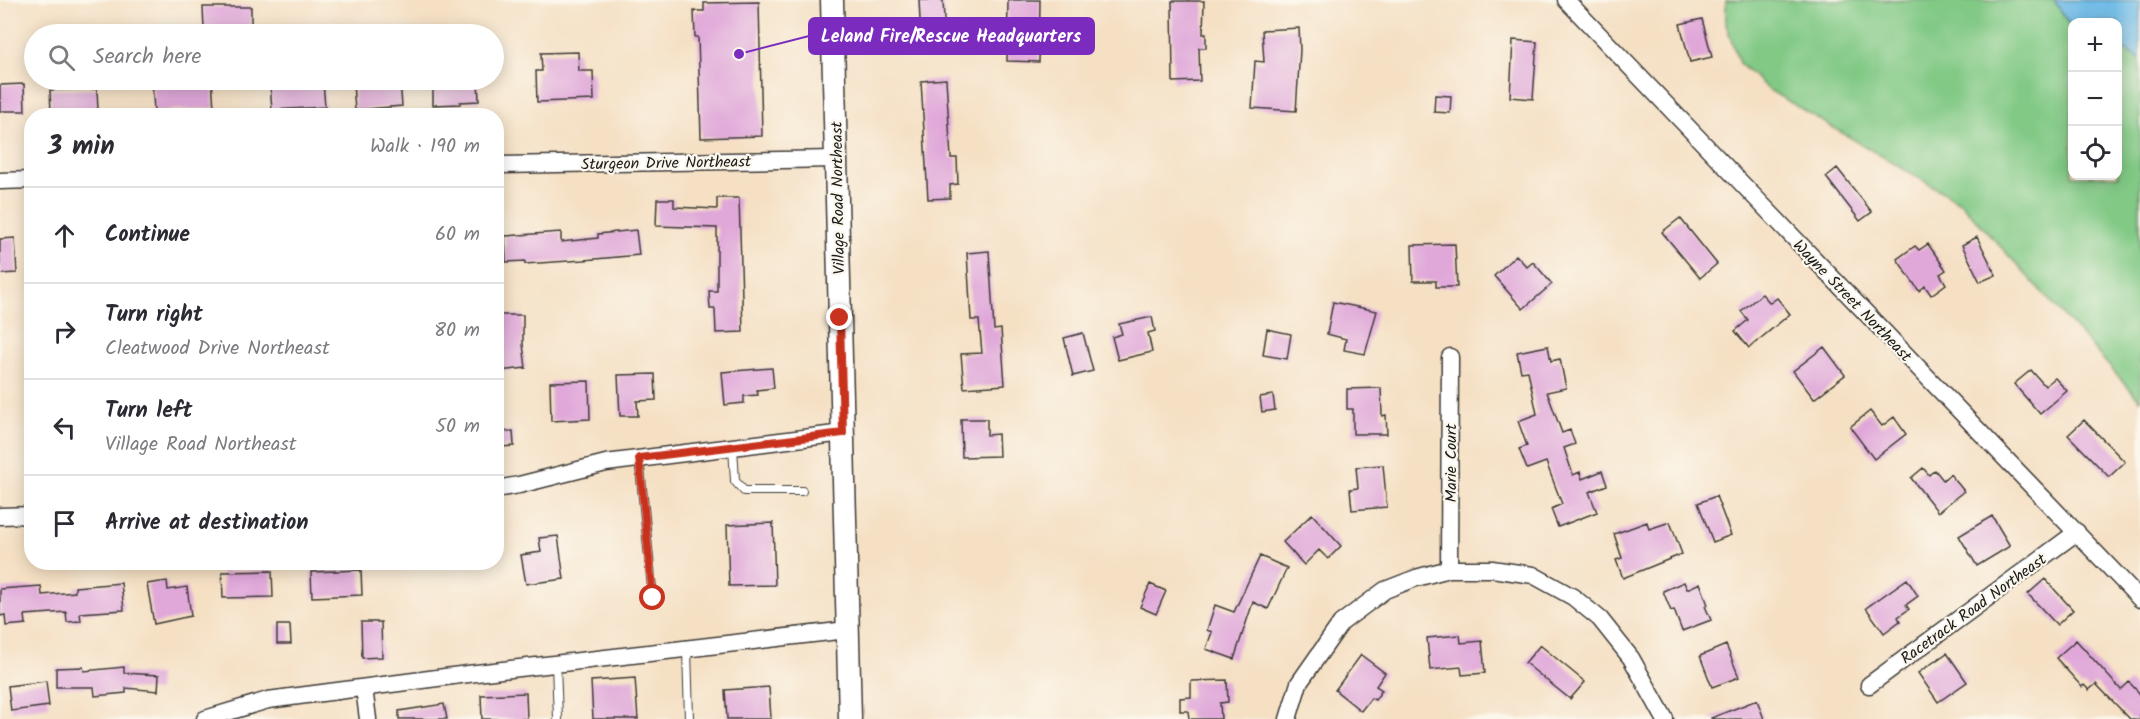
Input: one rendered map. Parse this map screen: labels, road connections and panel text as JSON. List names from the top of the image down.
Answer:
{
  "streets": {
    "main road": ["Village Road Northeast"],
    "street": [
      "Sturgeon Drive Northeast",
      "Wayne Street Northeast",
      "Marie Court",
      "Racetrack Road Northeast"
    ]
  },
  "crossings": [
    ["Sturgeon Drive Northeast", "Village Road Northeast"],
    ["Wayne Street Northeast", "Racetrack Road Northeast"]
  ],
  "places": ["Leland Fire/Rescue Headquarters"],
  "page": {
    "map_buttons": ["+", "−"],
    "search": "Search here",
    "heading": ["3 min", "Walk · 190 m"],
    "list": [
      ["Continue", "60 m"],
      ["Turn right", "Cleatwood Drive Northeast", "80 m"],
      ["Turn left", "Village Road Northeast", "50 m"],
      "Arrive at destination"
    ]
  }
}
